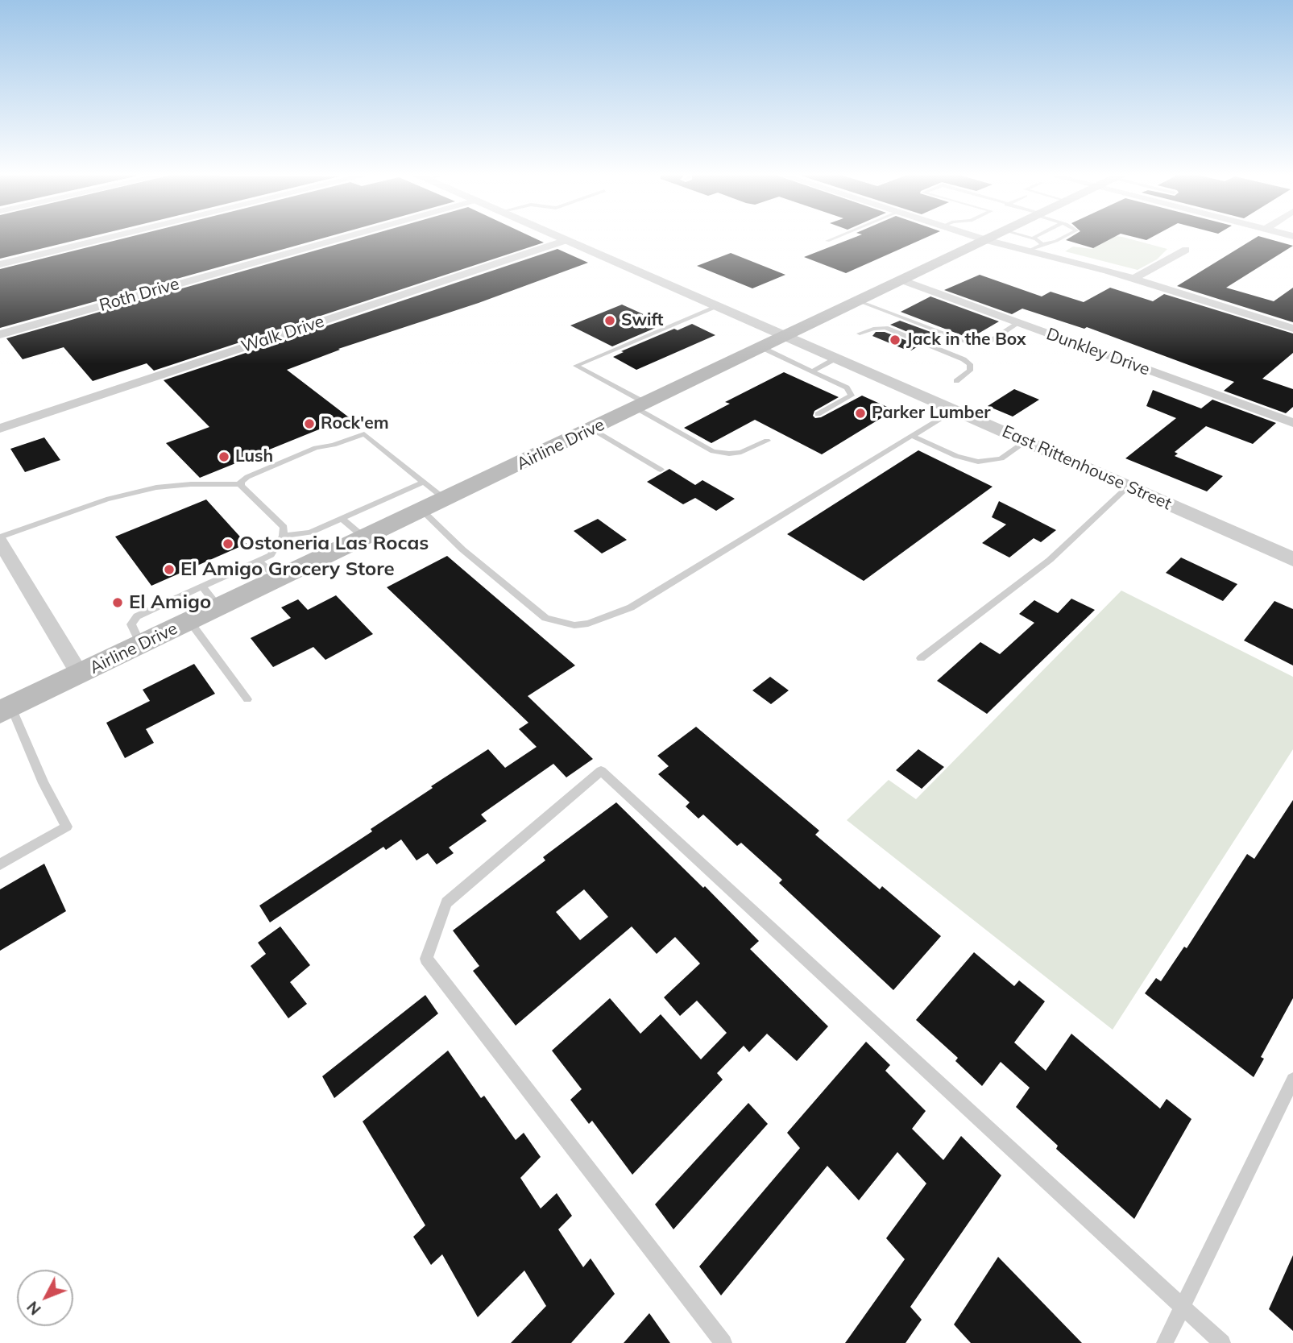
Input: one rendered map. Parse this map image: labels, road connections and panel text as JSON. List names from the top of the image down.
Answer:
{
  "streets": {
    "main road": ["Airline Drive"],
    "street": [
      "Roth Drive",
      "Walk Drive",
      "Dunkley Drive",
      "East Rittenhouse Street"
    ]
  },
  "crossings": [
    ["Walk Drive", "East Rittenhouse Street"],
    ["Dunkley Drive", "Airline Drive"],
    ["Airline Drive", "East Rittenhouse Street"]
  ],
  "places": [
    "Swift",
    "Jack in the Box",
    "Parker Lumber",
    "Rock'em",
    "Lush",
    "Ostoneria Las Rocas",
    "El Amigo Grocery Store",
    "El Amigo"
  ],
  "north": "bottom left"
}
